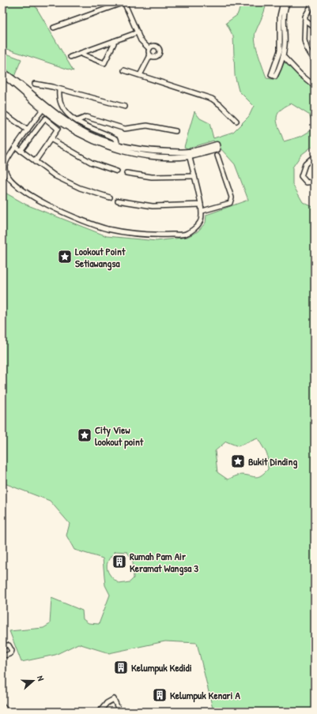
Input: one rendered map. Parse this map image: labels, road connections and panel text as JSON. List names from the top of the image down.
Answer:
{
  "places": {
    "place": ["Lookout Point Setiawangsa", "City View lookout point", "Bukit Dinding"],
    "building": ["Rumah Pam Air Keramat Wangsa 3", "Kelumpuk Kedidi", "Kelumpuk Kenari A"]
  },
  "north": "right"
}
